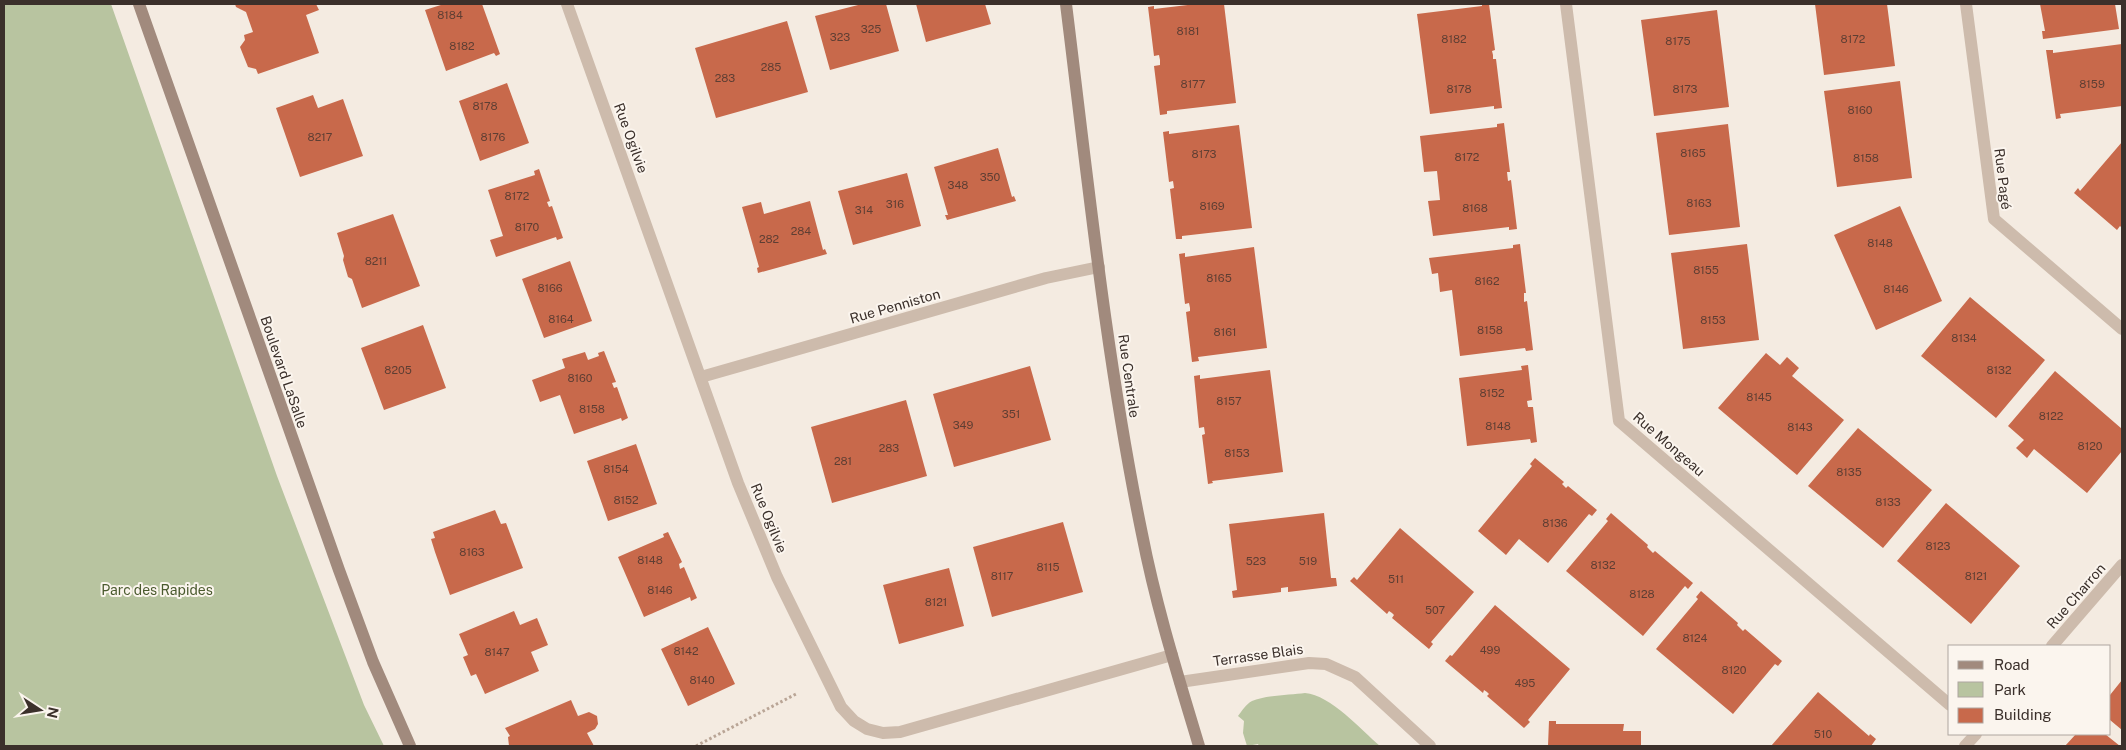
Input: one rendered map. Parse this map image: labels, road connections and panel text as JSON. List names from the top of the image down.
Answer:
{
  "streets": {
    "main road": ["Boulevard LaSalle", "Rue Centrale"],
    "street": [
      "Rue Ogilvie",
      "Rue Pagé",
      "Rue Penniston",
      "Rue Mongeau",
      "Rue Charron",
      "Terrasse Blais"
    ]
  },
  "crossings": [
    ["Rue Ogilvie", "Rue Penniston"],
    ["Rue Ogilvie", "Rue Centrale"],
    ["Rue Penniston", "Rue Centrale"],
    ["Rue Centrale", "Terrasse Blais"]
  ],
  "parks": ["Parc des Rapides"],
  "house_numbers": [
    "8184",
    "325",
    "8181",
    "323",
    "8182",
    "8172",
    "8175",
    "8182",
    "285",
    "283",
    "8177",
    "8159",
    "8178",
    "8173",
    "8178",
    "8160",
    "8217",
    "8176",
    "8165",
    "8173",
    "8172",
    "8158",
    "350",
    "348",
    "8172",
    "8163",
    "316",
    "8169",
    "8168",
    "314",
    "8170",
    "284",
    "282",
    "8148",
    "8211",
    "8155",
    "8165",
    "8162",
    "8166",
    "8146",
    "8164",
    "8153",
    "8158",
    "8161",
    "8134",
    "8205",
    "8132",
    "8160",
    "8152",
    "8145",
    "8157",
    "8158",
    "351",
    "8122",
    "349",
    "8148",
    "8143",
    "8120",
    "283",
    "8153",
    "281",
    "8154",
    "8135",
    "8152",
    "8133",
    "8136",
    "8123",
    "8163",
    "8148",
    "523",
    "519",
    "8132",
    "8115",
    "8117",
    "8121",
    "511",
    "8146",
    "8128",
    "8121",
    "507",
    "8124",
    "499",
    "8142",
    "8147",
    "8120",
    "8140",
    "495",
    "510"
  ],
  "legend": ["Road", "Park", "Building"],
  "north": "right"
}
